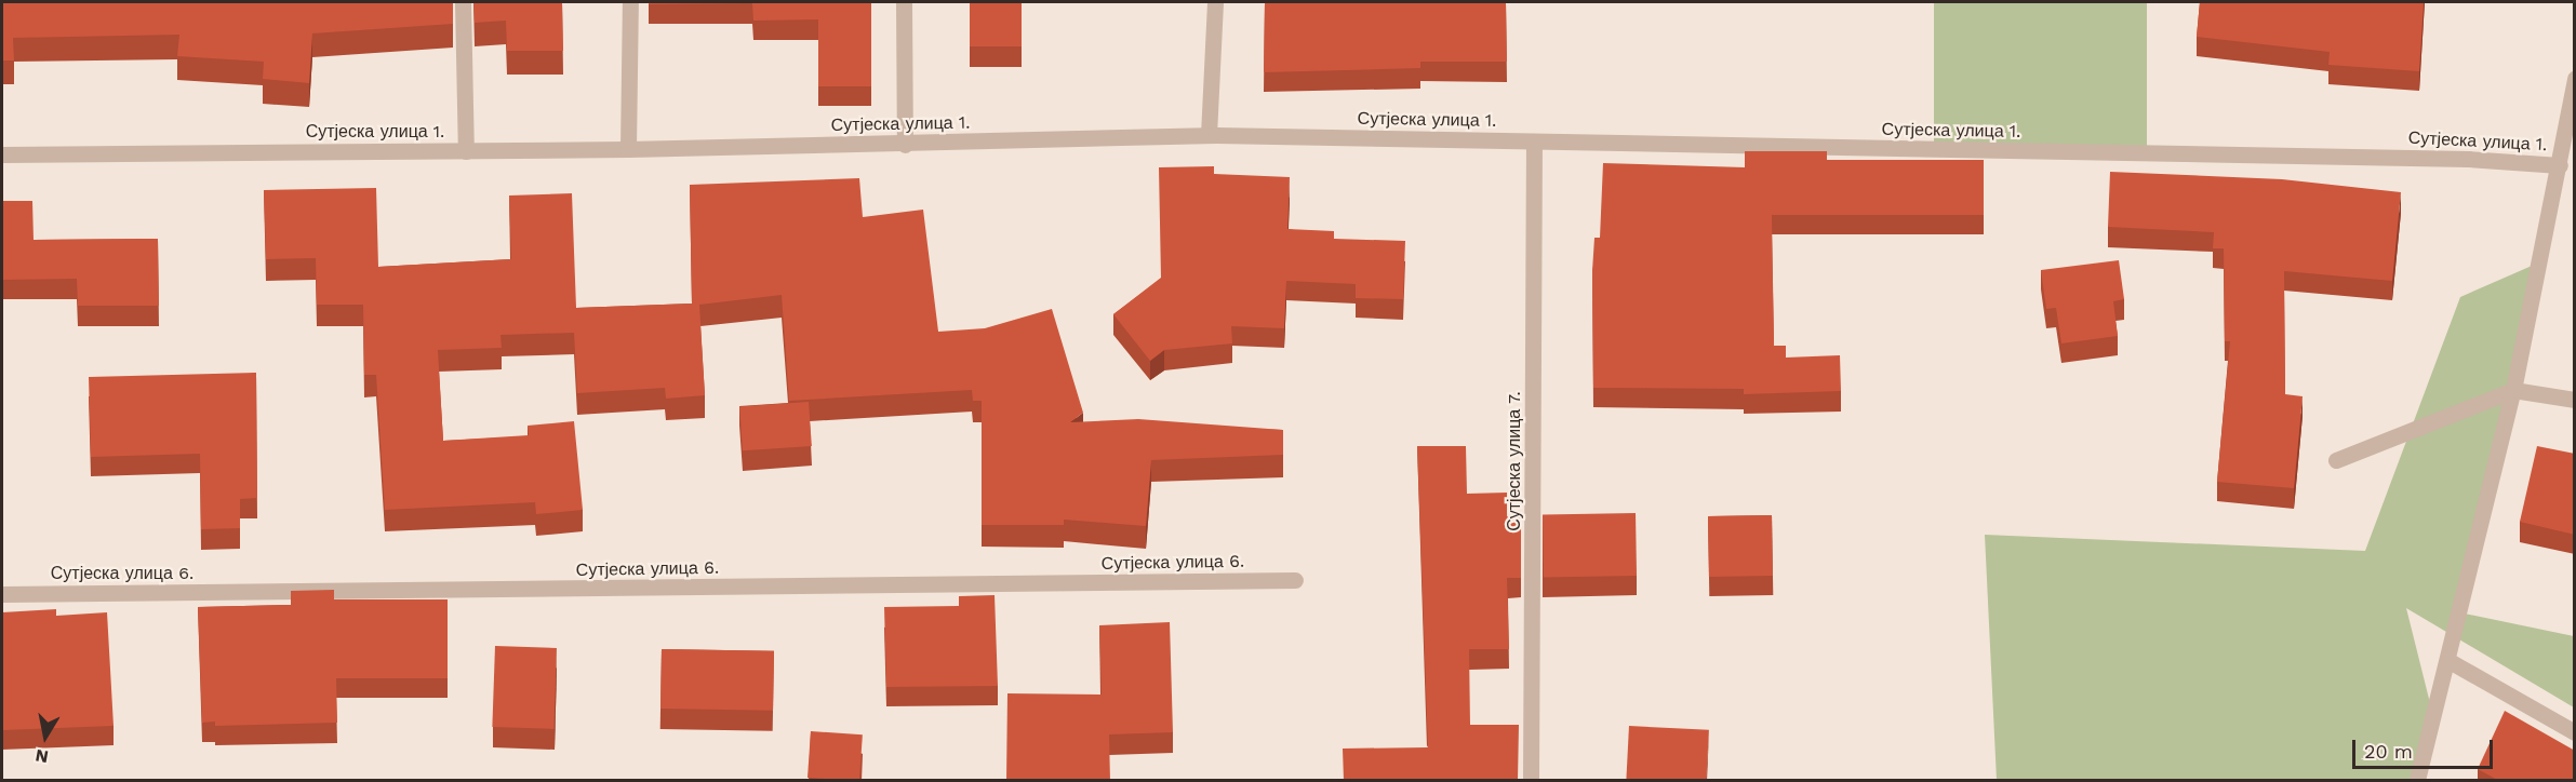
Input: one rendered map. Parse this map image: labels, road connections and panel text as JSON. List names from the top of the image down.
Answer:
{
  "streets": {
    "street": ["Сутјеска улица 1.", "Сутјеска улица 7.", "Сутјеска улица 6."]
  },
  "crossings": [
    ["Сутјеска улица 1.", "Сутјеска улица 7."]
  ],
  "scale_bar": "20 m",
  "north": "bottom"
}
